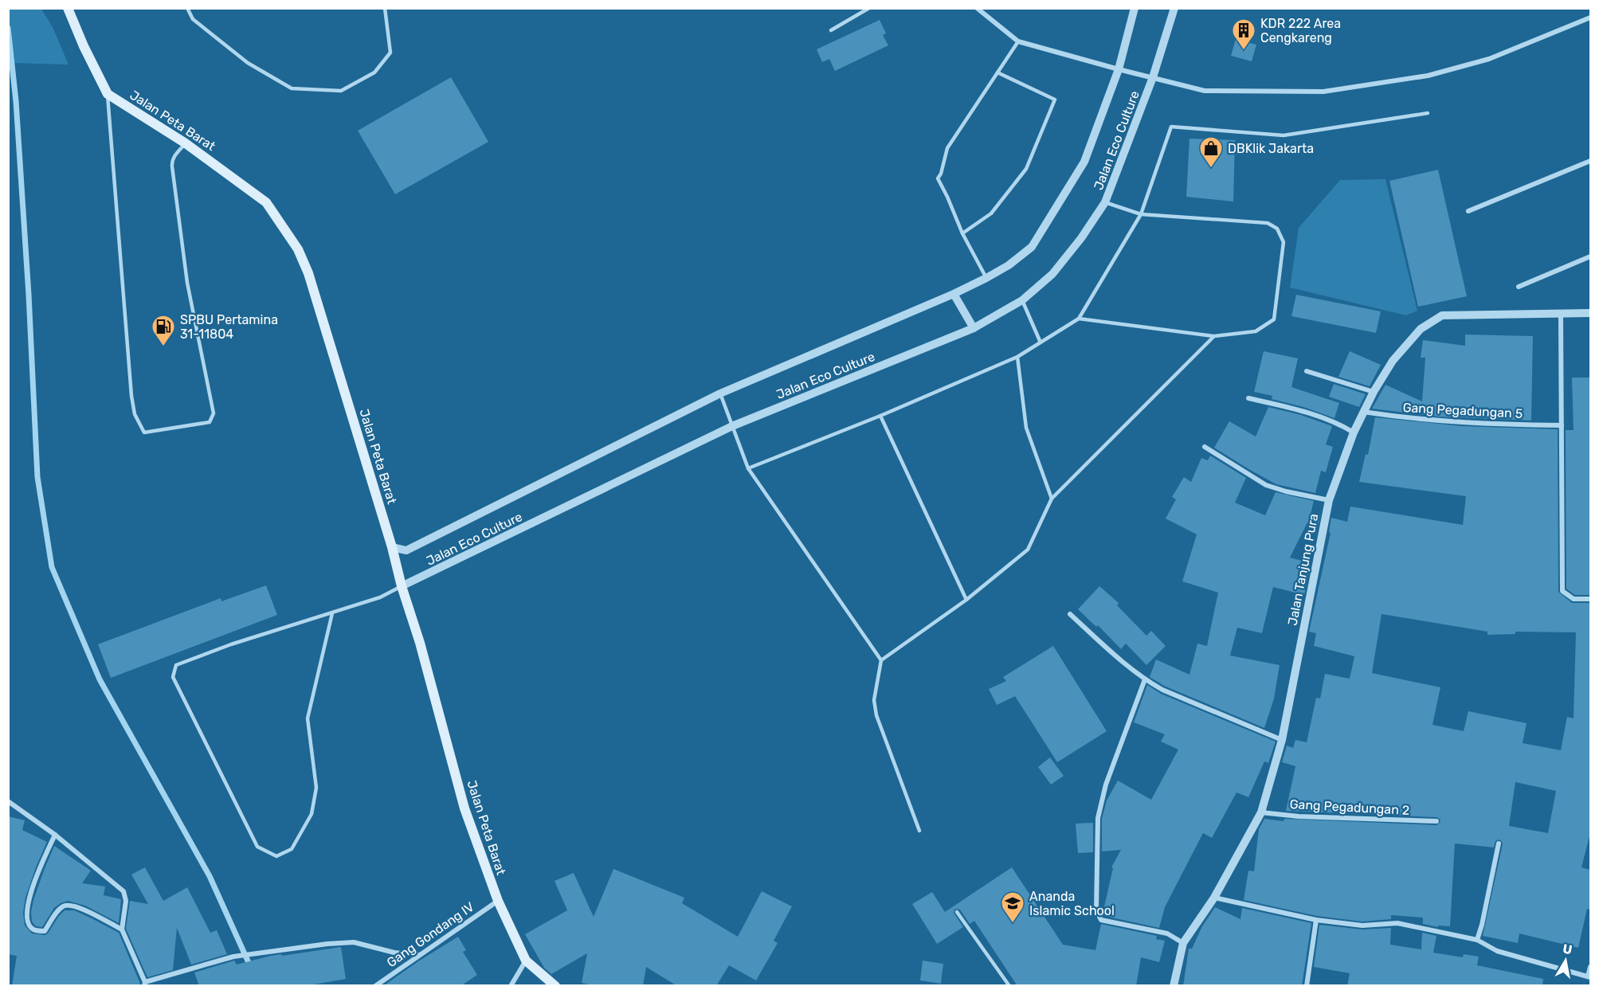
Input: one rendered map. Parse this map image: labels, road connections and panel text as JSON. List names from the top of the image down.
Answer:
{
  "streets": {
    "main road": ["Jalan Peta Barat"],
    "street": [
      "Jalan Eco Culture",
      "Gang Pegadungan 5",
      "Jalan Tanjung Pura",
      "Gang Pegadungan 2",
      "Gang Gondang IV"
    ]
  },
  "crossings": [
    ["Jalan Peta Barat", "Jalan Eco Culture"],
    ["Jalan Peta Barat", "Gang Gondang IV"],
    ["Gang Pegadungan 5", "Jalan Tanjung Pura"],
    ["Jalan Tanjung Pura", "Gang Pegadungan 2"]
  ],
  "places": {
    "building": ["KDR 222 Area Cengkareng"],
    "shop": ["DBKlik Jakarta"],
    "fuel station": ["SPBU Pertamina 31-11804"],
    "school or university": ["Ananda Islamic School"]
  },
  "north": "top"
}
